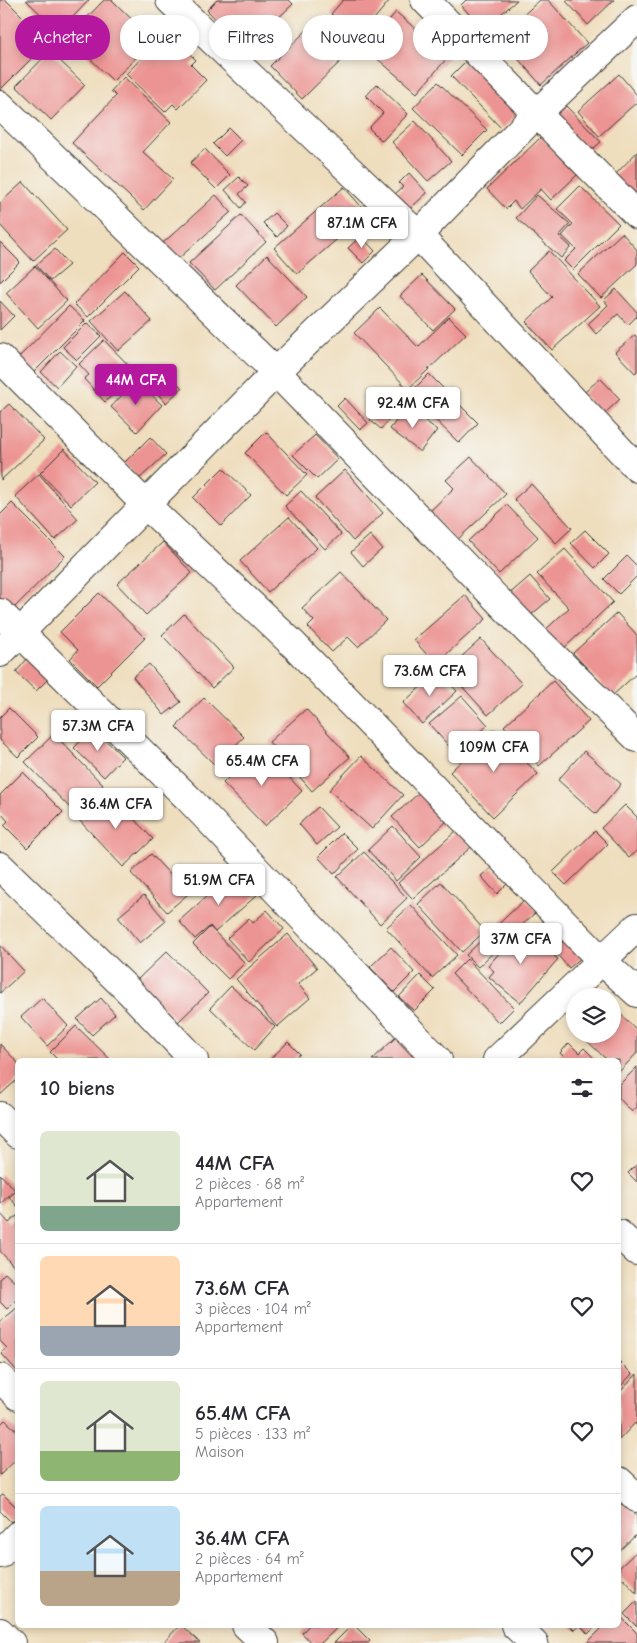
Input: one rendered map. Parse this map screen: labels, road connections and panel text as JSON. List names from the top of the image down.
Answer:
{
  "page": {
    "chip": [
      "Acheter",
      "Louer",
      "Filtres",
      "Nouveau",
      "Appartement"
    ],
    "price": [
      "87.1M CFA",
      "44M CFA",
      "92.4M CFA",
      "73.6M CFA",
      "57.3M CFA",
      "109M CFA",
      "65.4M CFA",
      "36.4M CFA",
      "51.9M CFA",
      "37M CFA"
    ],
    "heading": "10 biens",
    "list": [
      {
        "name": "44M CFA",
        "note": "2 pièces · 68 m² · Appartement"
      },
      {
        "name": "73.6M CFA",
        "note": "3 pièces · 104 m² · Appartement"
      },
      {
        "name": "65.4M CFA",
        "note": "5 pièces · 133 m² · Maison"
      },
      {
        "name": "36.4M CFA",
        "note": "2 pièces · 64 m² · Appartement"
      }
    ]
  }
}
